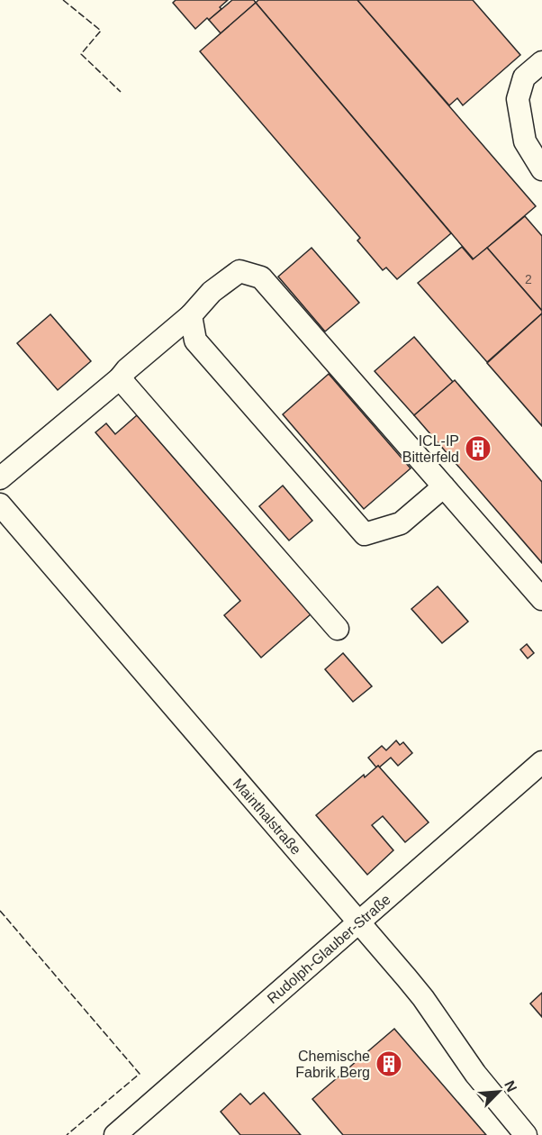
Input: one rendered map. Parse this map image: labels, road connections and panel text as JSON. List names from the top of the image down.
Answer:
{
  "streets": {
    "street": ["Mainthalstraße", "Rudolph-Glauber-Straße"]
  },
  "crossings": [
    ["Mainthalstraße", "Rudolph-Glauber-Straße"]
  ],
  "places": {
    "building": ["ICL-IP Bitterfeld", "Chemische Fabrik Berg"]
  },
  "house_numbers": ["2"],
  "north": "top right"
}
